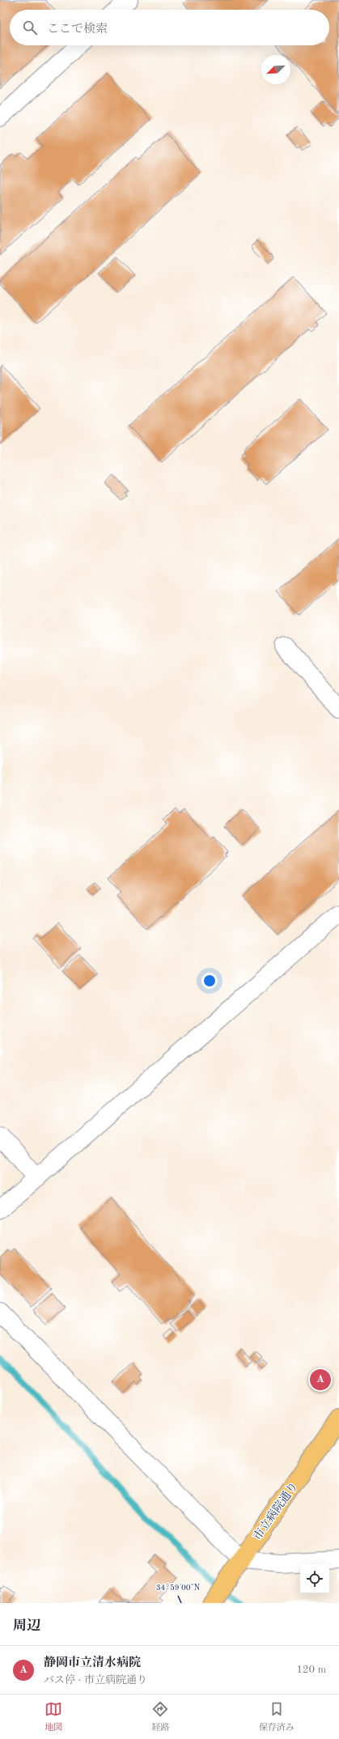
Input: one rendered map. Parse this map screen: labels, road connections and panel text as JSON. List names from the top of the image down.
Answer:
{
  "streets": {
    "main road": ["市立病院通り"]
  },
  "north": "bottom left",
  "page": {
    "search": "ここで検索",
    "pins": "A",
    "heading": "周辺",
    "list": [
      {
        "mark": "A",
        "name": "静岡市立清水病院",
        "note": "バス停 · 市立病院通り",
        "value": "120 m"
      }
    ],
    "nav": ["地図", "経路", "保存済み"]
  },
  "coordinates": ["34°59'00\"N"]
}
